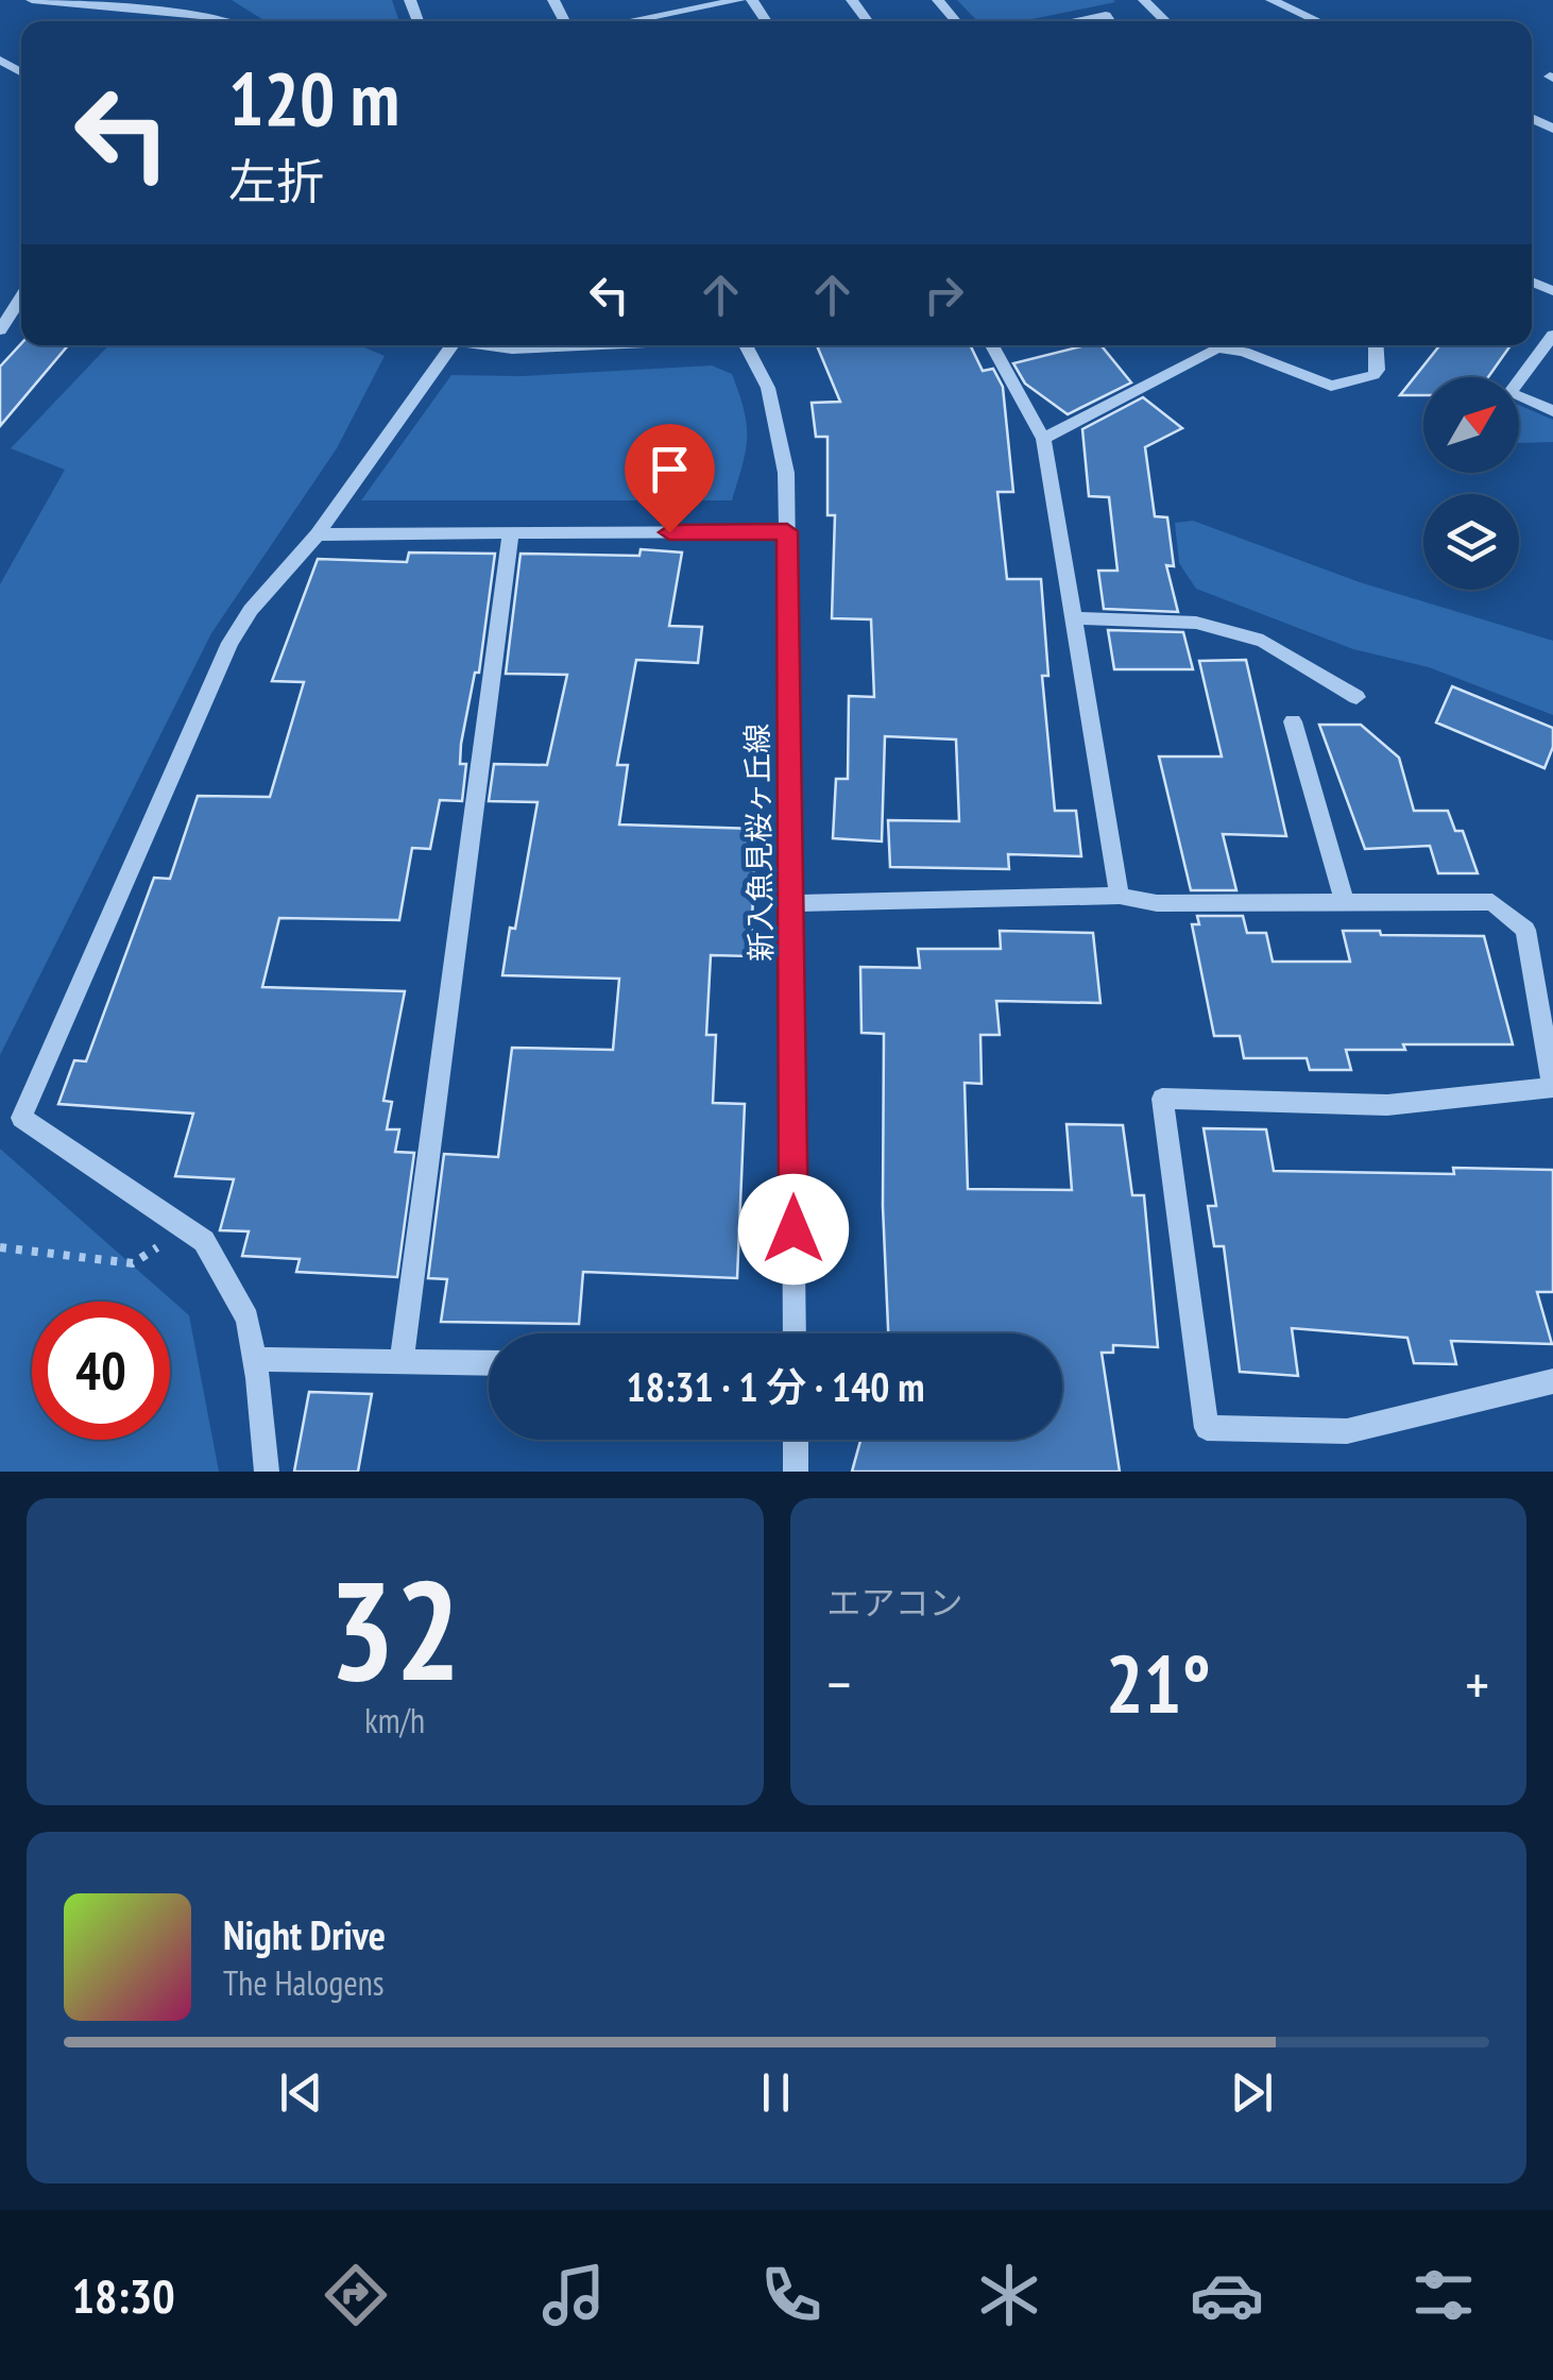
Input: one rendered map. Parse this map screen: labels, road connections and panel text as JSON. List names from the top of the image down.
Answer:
{
  "streets": {
    "street": ["新入魚見桜ヶ丘線"]
  },
  "north": "top right",
  "page": {
    "turn": ["120 m", "左折"],
    "limit": "40",
    "trip": "18:31 · 1 分 · 140 m",
    "tile": [
      ["32", "km/h"],
      "エアコン"
    ],
    "heat": ["−", "21°", "+"],
    "song": ["Night Drive", "The Halogens"],
    "tabs": "18:30"
  }
}
